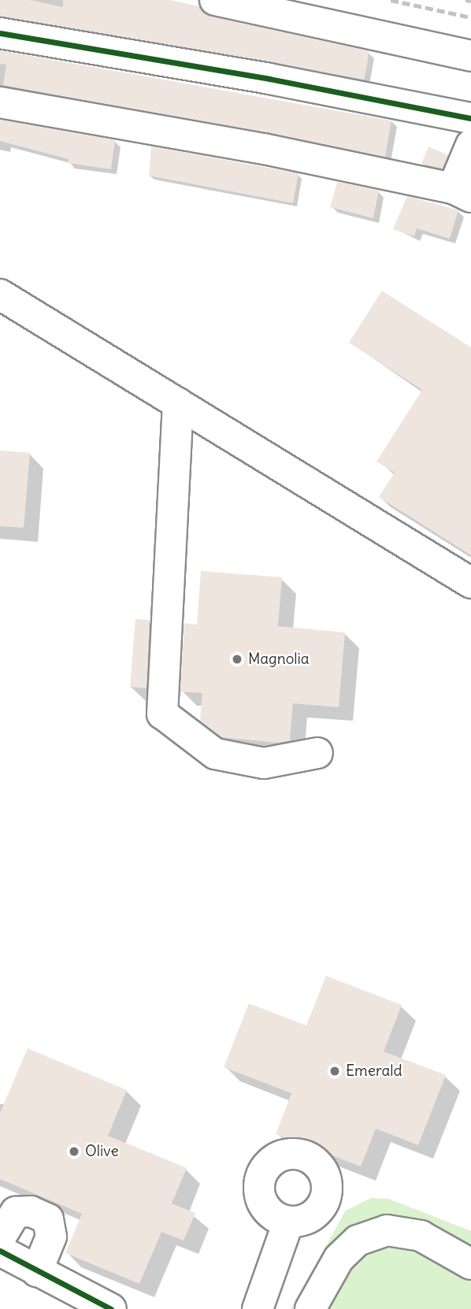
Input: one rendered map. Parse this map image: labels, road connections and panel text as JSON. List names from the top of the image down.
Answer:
{
  "places": ["Magnolia", "Emerald", "Olive"]
}
